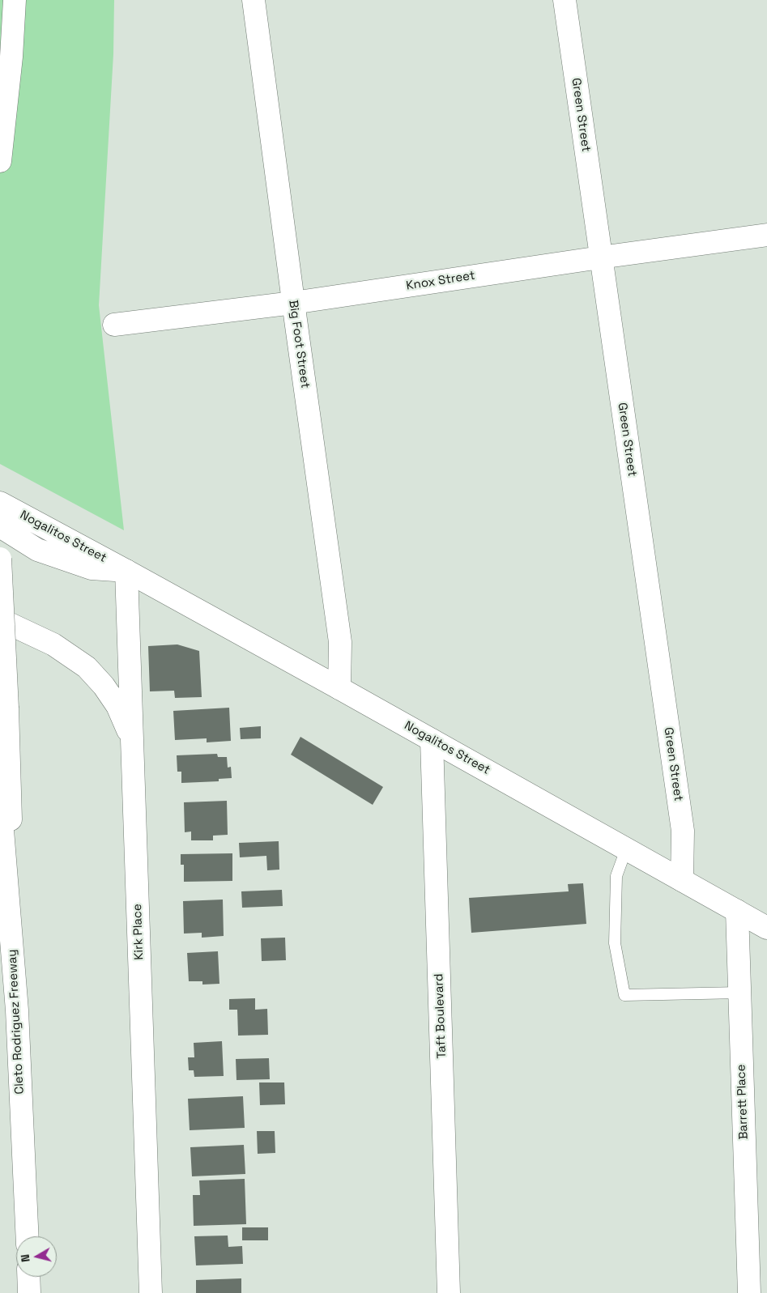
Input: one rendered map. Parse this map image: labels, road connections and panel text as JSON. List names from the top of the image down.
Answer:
{
  "streets": {
    "main road": [
      "Green Street",
      "Knox Street",
      "Big Foot Street",
      "Nogalitos Street",
      "Kirk Place",
      "Taft Boulevard",
      "Cleto Rodriguez Freeway",
      "Barrett Place"
    ]
  },
  "crossings": [
    ["Green Street", "Knox Street"],
    ["Green Street", "Nogalitos Street"],
    ["Knox Street", "Big Foot Street"],
    ["Big Foot Street", "Nogalitos Street"],
    ["Nogalitos Street", "Kirk Place"],
    ["Nogalitos Street", "Taft Boulevard"],
    ["Nogalitos Street", "Barrett Place"]
  ],
  "north": "left"
}
